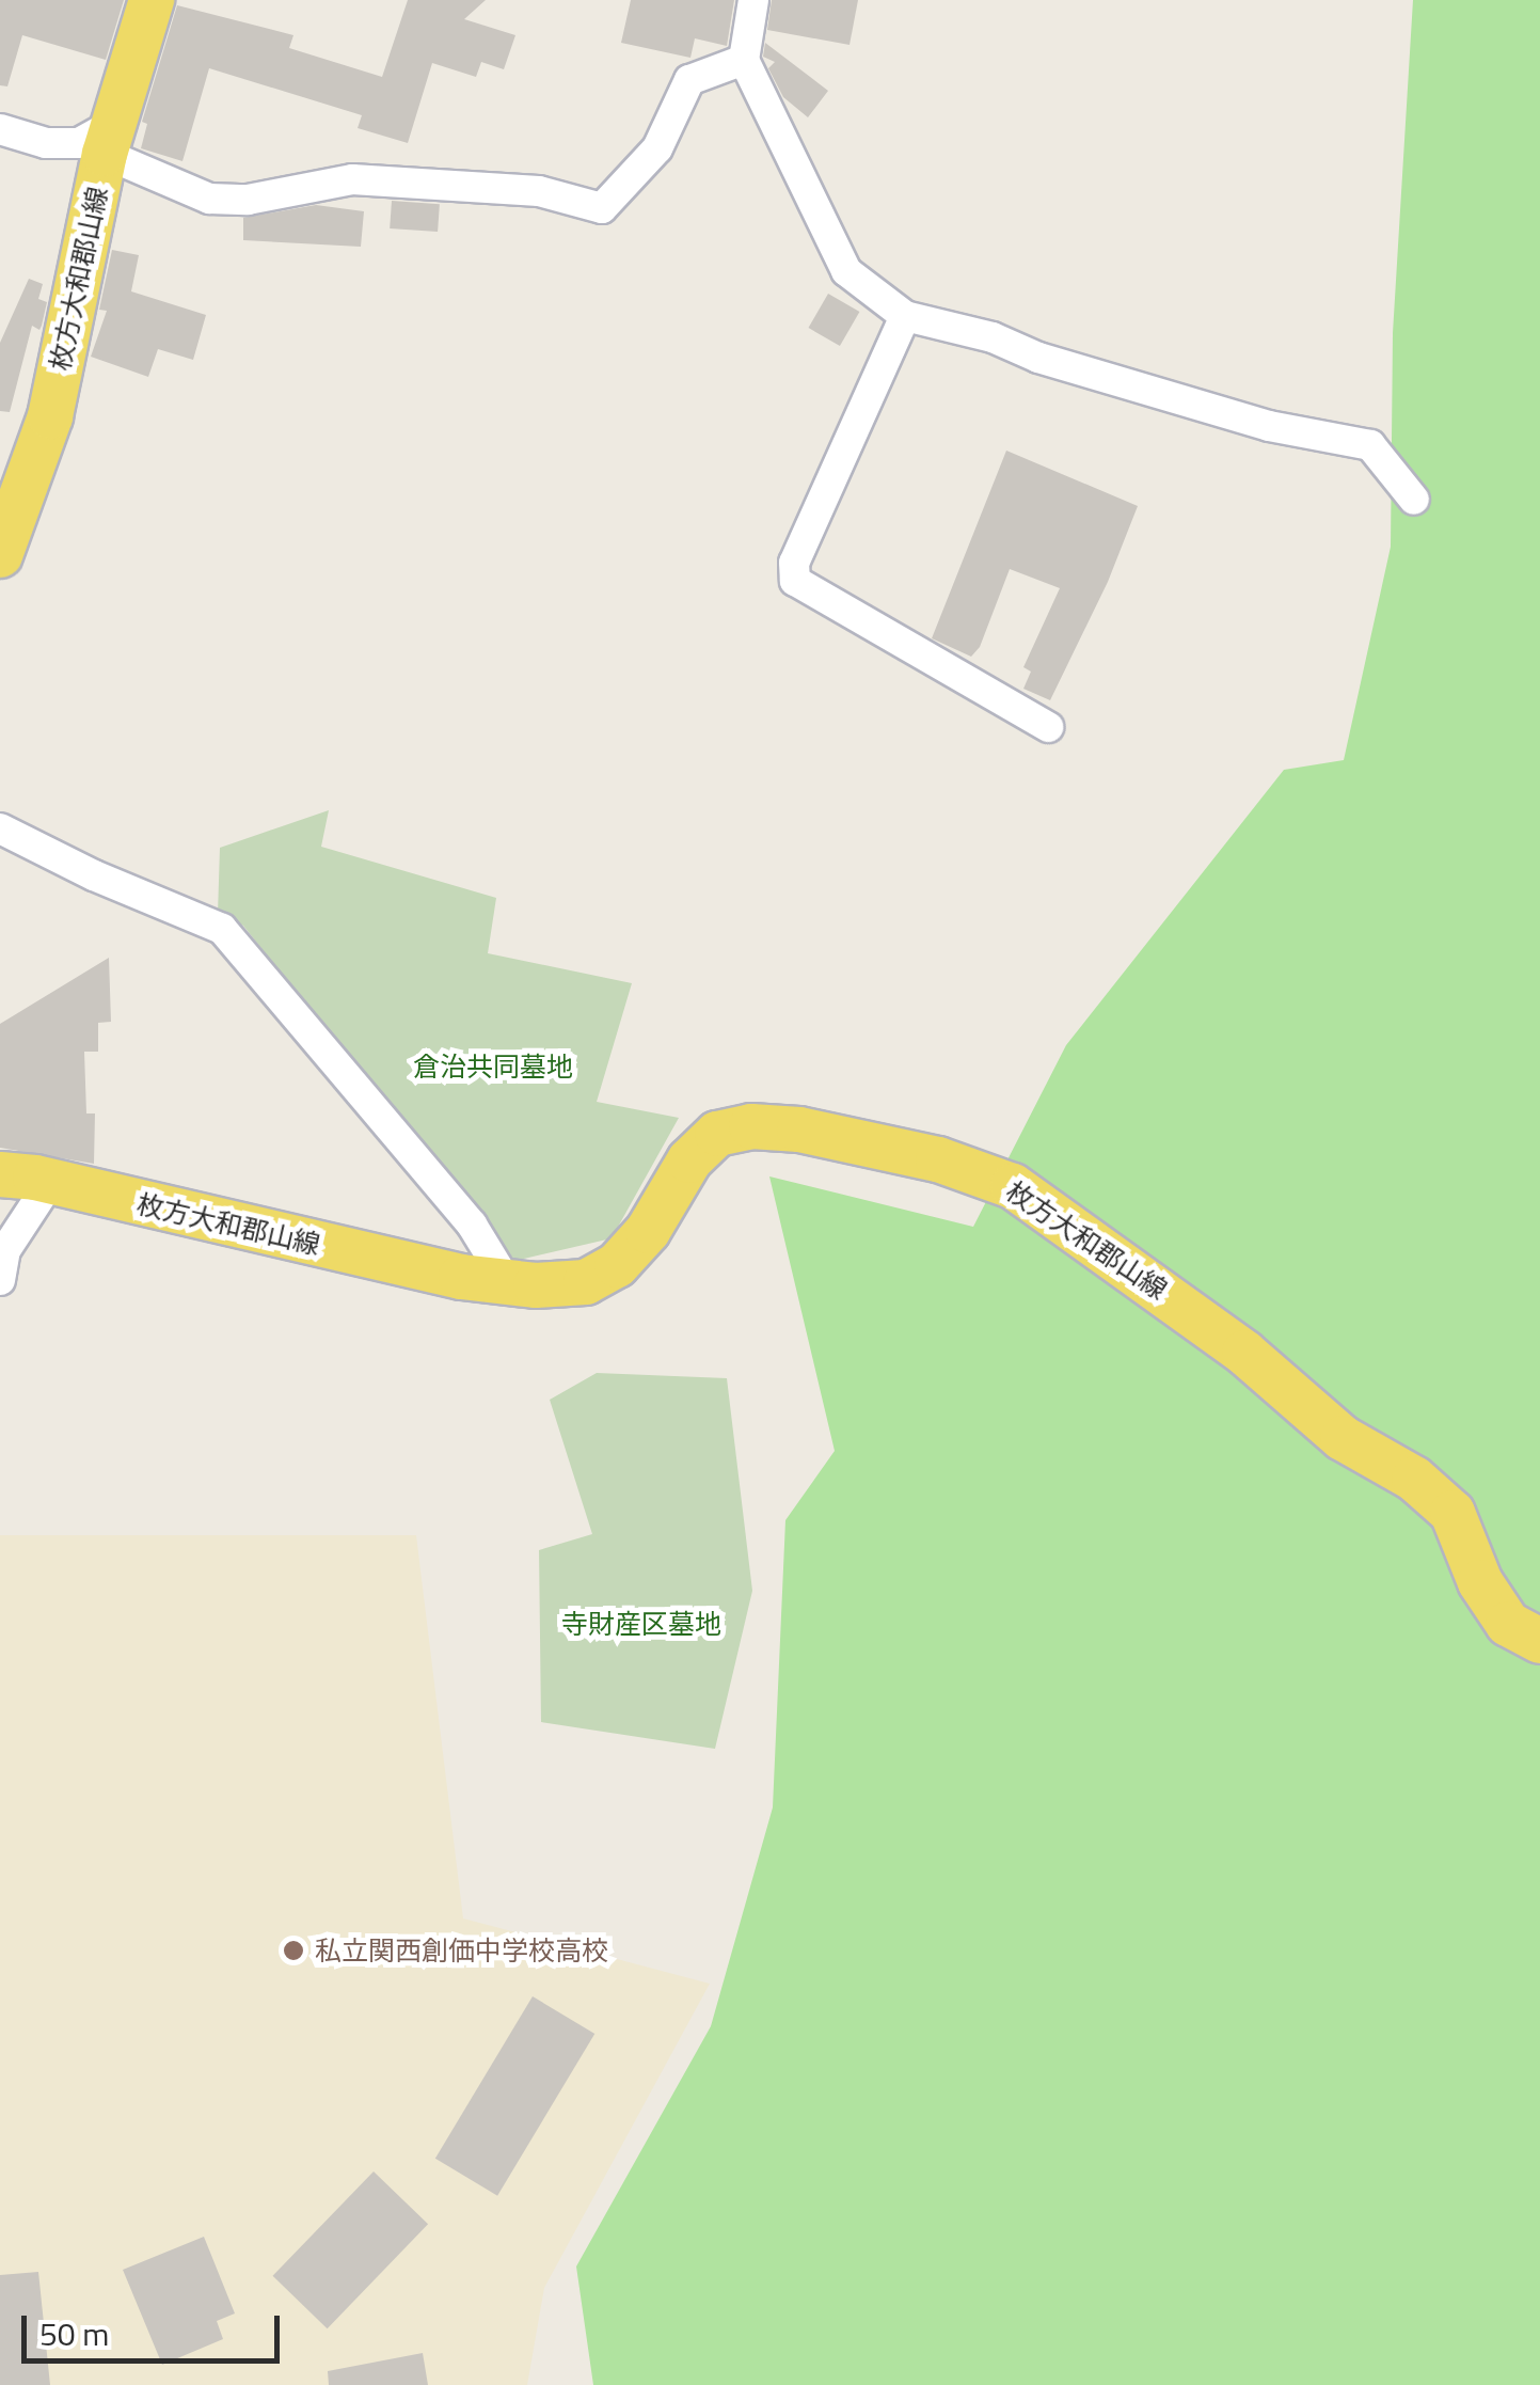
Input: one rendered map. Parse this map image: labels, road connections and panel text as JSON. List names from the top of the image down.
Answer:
{
  "streets": {
    "main road": ["枚方大和郡山線"]
  },
  "parks": ["倉治共同墓地", "寺財産区墓地"],
  "places": ["私立関西創価中学校高校"],
  "scale_bar": "50 m"
}
